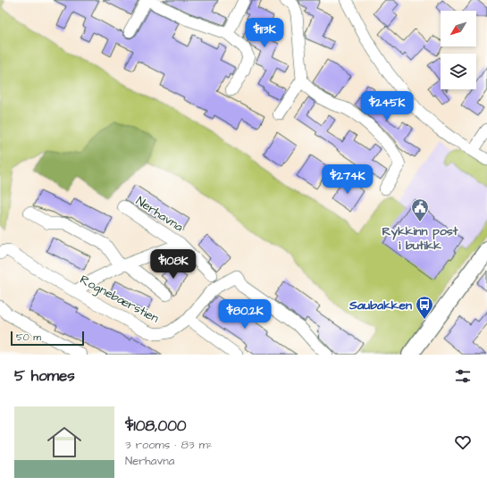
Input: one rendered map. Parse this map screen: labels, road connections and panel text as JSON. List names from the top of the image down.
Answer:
{
  "streets": {
    "street": ["Nerhavna", "Rognebærstien"]
  },
  "crossings": [
    ["Nerhavna", "Rognebærstien"]
  ],
  "places": {
    "public building": ["Rykkinn post i butikk"],
    "bus stop": ["Saubakken"]
  },
  "scale_bar": "50 m",
  "north": "bottom left",
  "page": {
    "price": [
      "$113K",
      "$245K",
      "$274K",
      "$108K",
      "$80.2K"
    ],
    "scale": "50 m",
    "heading": "5 homes",
    "list": [
      {
        "name": "$108,000",
        "note": "3 rooms · 83 m² · Nerhavna"
      }
    ]
  }
}
